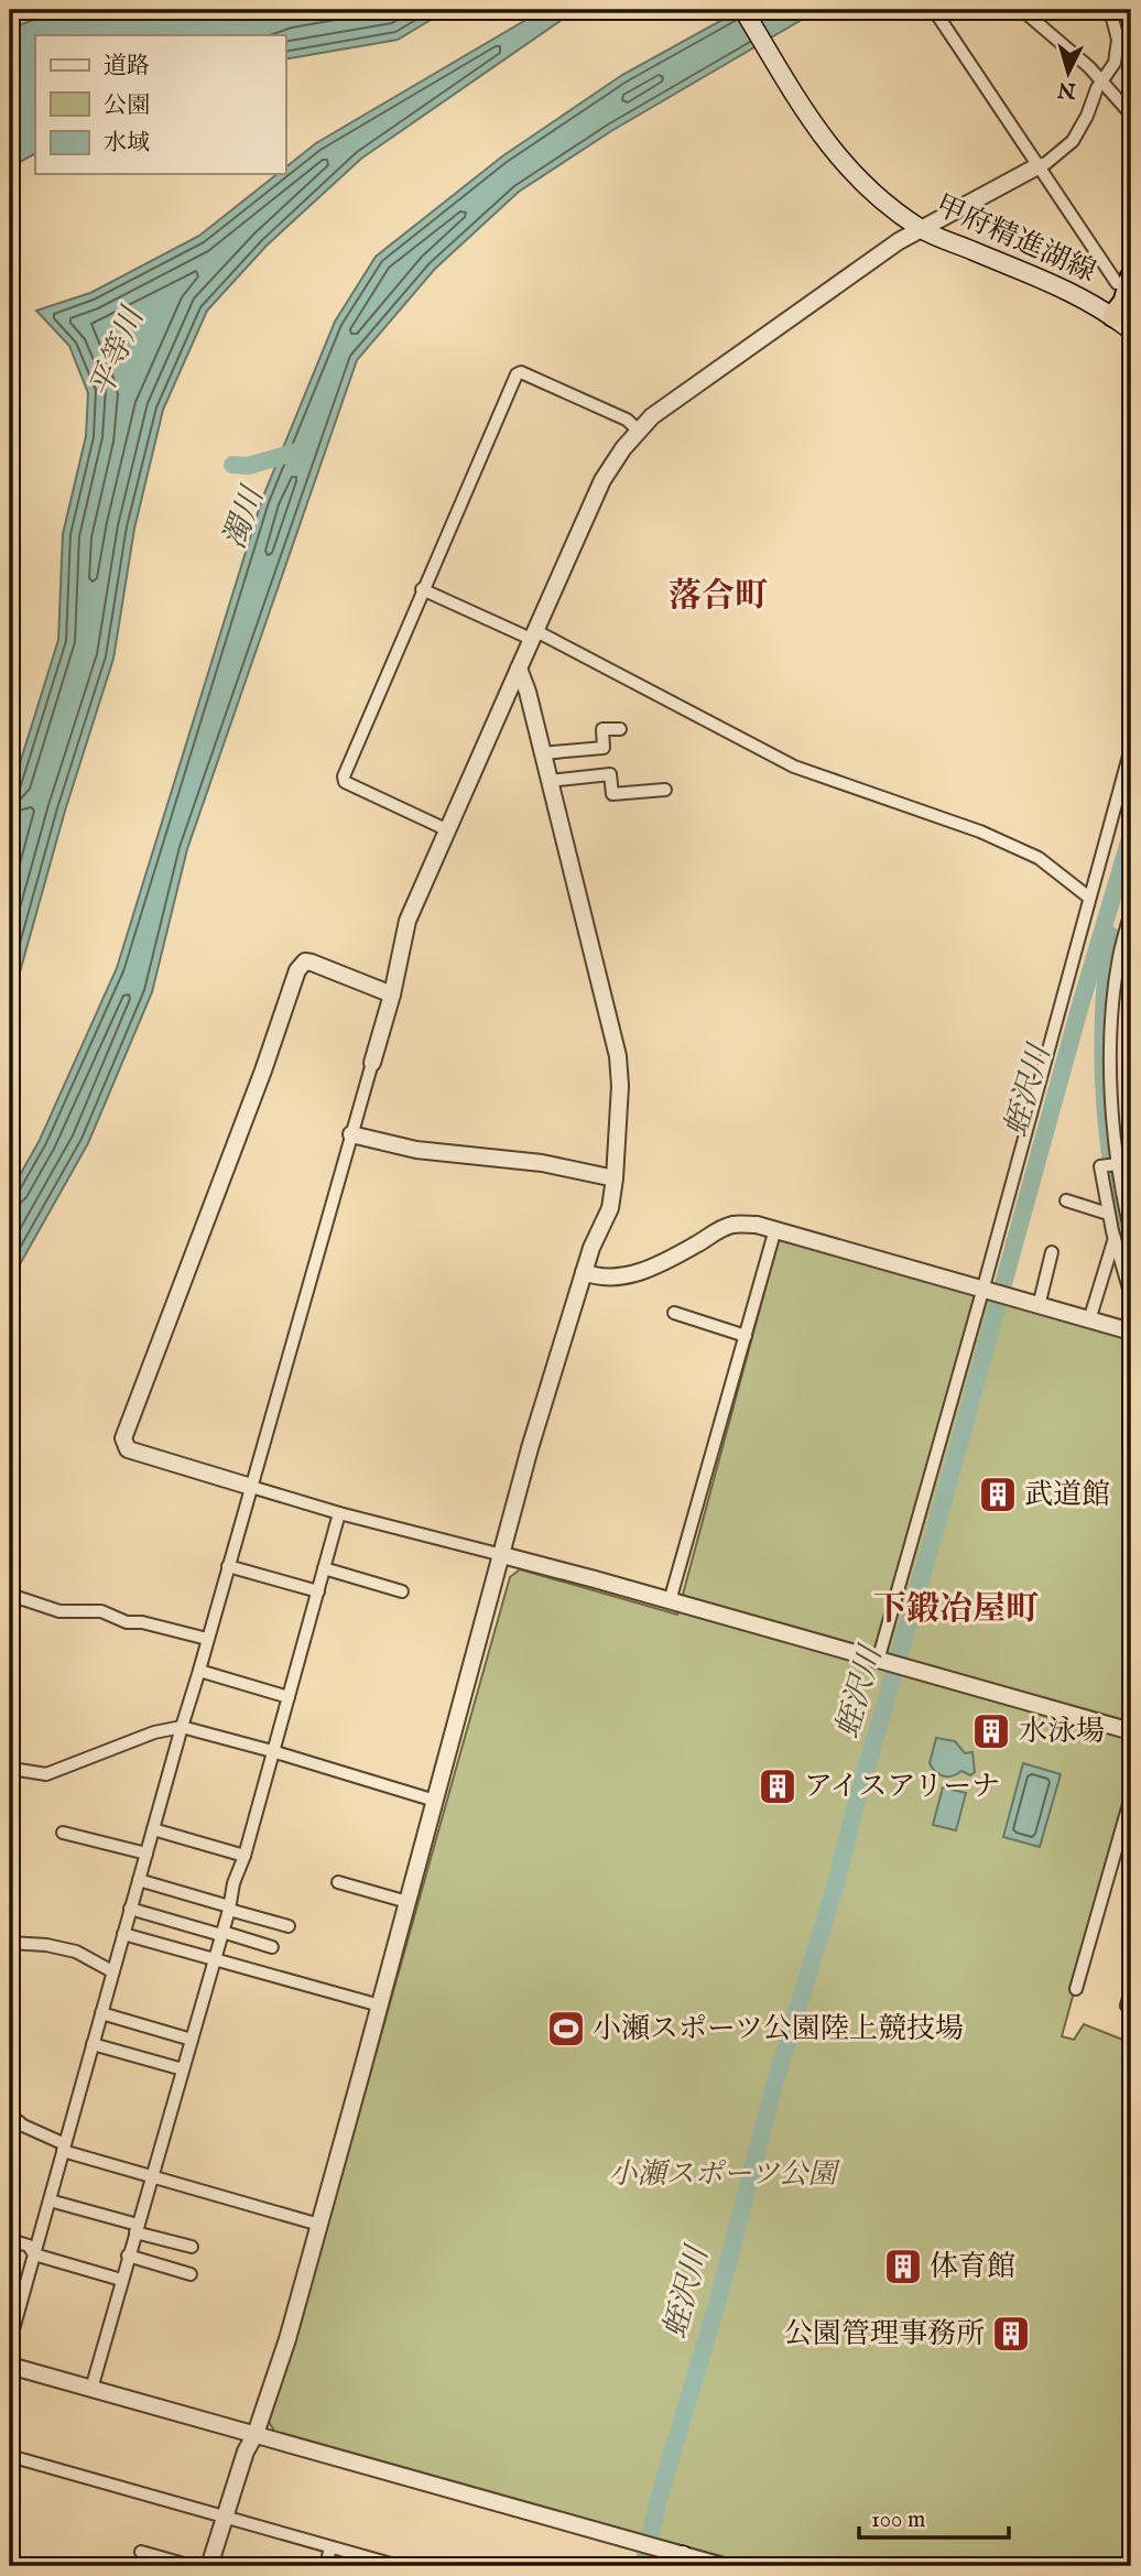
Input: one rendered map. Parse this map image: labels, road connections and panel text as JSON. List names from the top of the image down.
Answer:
{
  "streets": {
    "main road": ["甲府精進湖線"]
  },
  "districts": ["落合町", "下鍛冶屋町"],
  "water": ["平等川", "濁川", "蛭沢川"],
  "parks": ["小瀬スポーツ公園"],
  "places": {
    "building": [
      "武道館",
      "水泳場",
      "アイスアリーナ",
      "体育館",
      "公園管理事務所"
    ],
    "sports": ["小瀬スポーツ公園陸上競技場"]
  },
  "legend": ["道路", "公園", "水域"],
  "scale_bar": "100 m",
  "north": "bottom"
}
